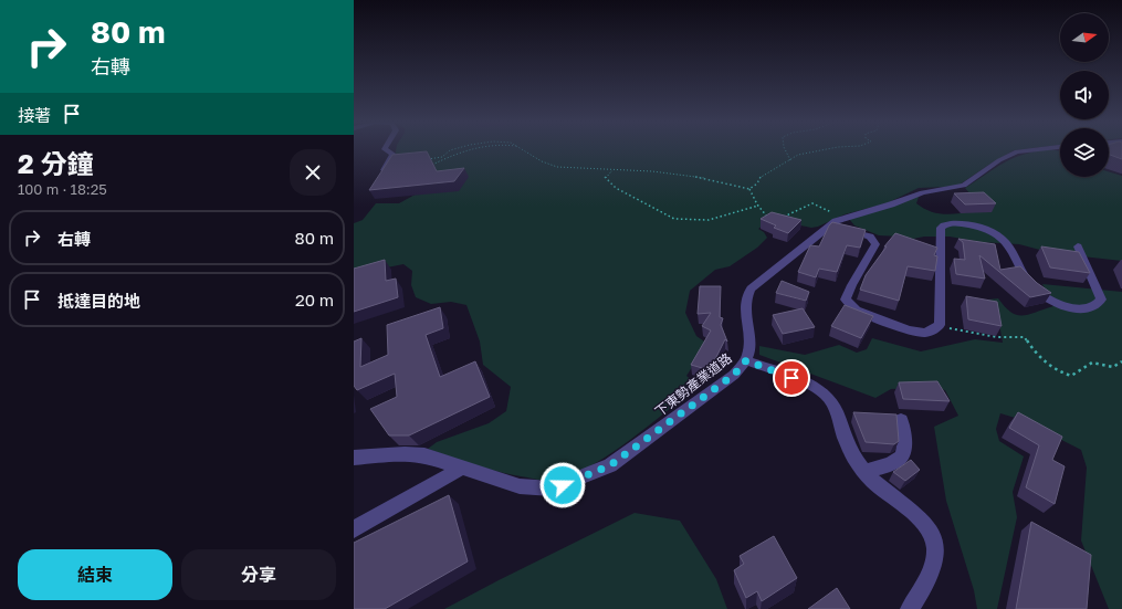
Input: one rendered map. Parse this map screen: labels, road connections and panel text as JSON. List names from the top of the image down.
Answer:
{
  "streets": {
    "street": ["下東勢產業道路"]
  },
  "north": "right",
  "page": {
    "turn": ["80 m", "右轉"],
    "then": "接著",
    "heading": ["2 分鐘", "100 m · 18:25"],
    "list": [
      {
        "name": "右轉",
        "value": "80 m"
      },
      {
        "name": "抵達目的地",
        "value": "20 m"
      }
    ],
    "buttons": ["結束", "分享"]
  }
}
